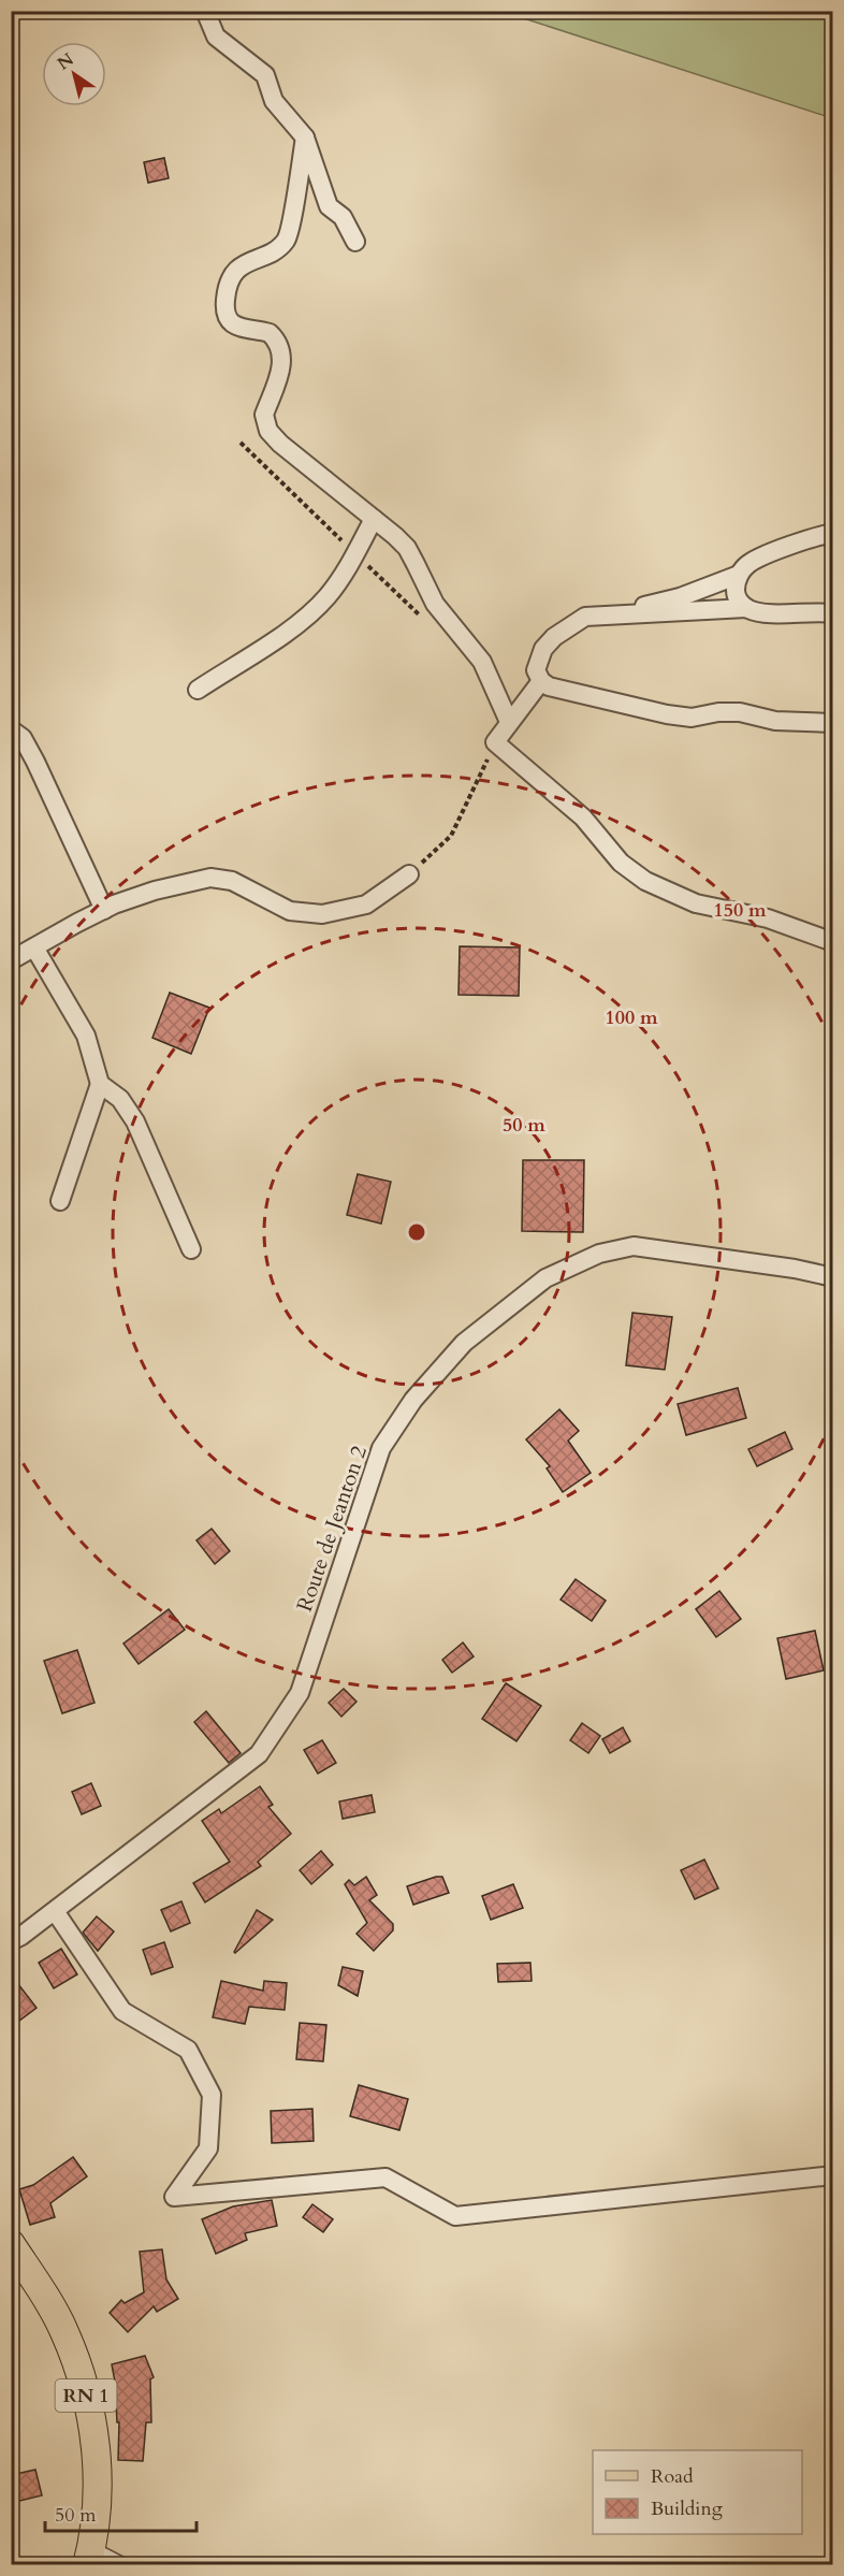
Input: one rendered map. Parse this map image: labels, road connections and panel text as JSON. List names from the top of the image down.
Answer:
{
  "streets": {
    "main road": ["RN 1"],
    "street": ["Route de Jeanton 2"]
  },
  "legend": ["Road", "Building"],
  "scale_bar": "50 m",
  "north": "top left",
  "rings": ["150 m", "100 m", "50 m"]
}
